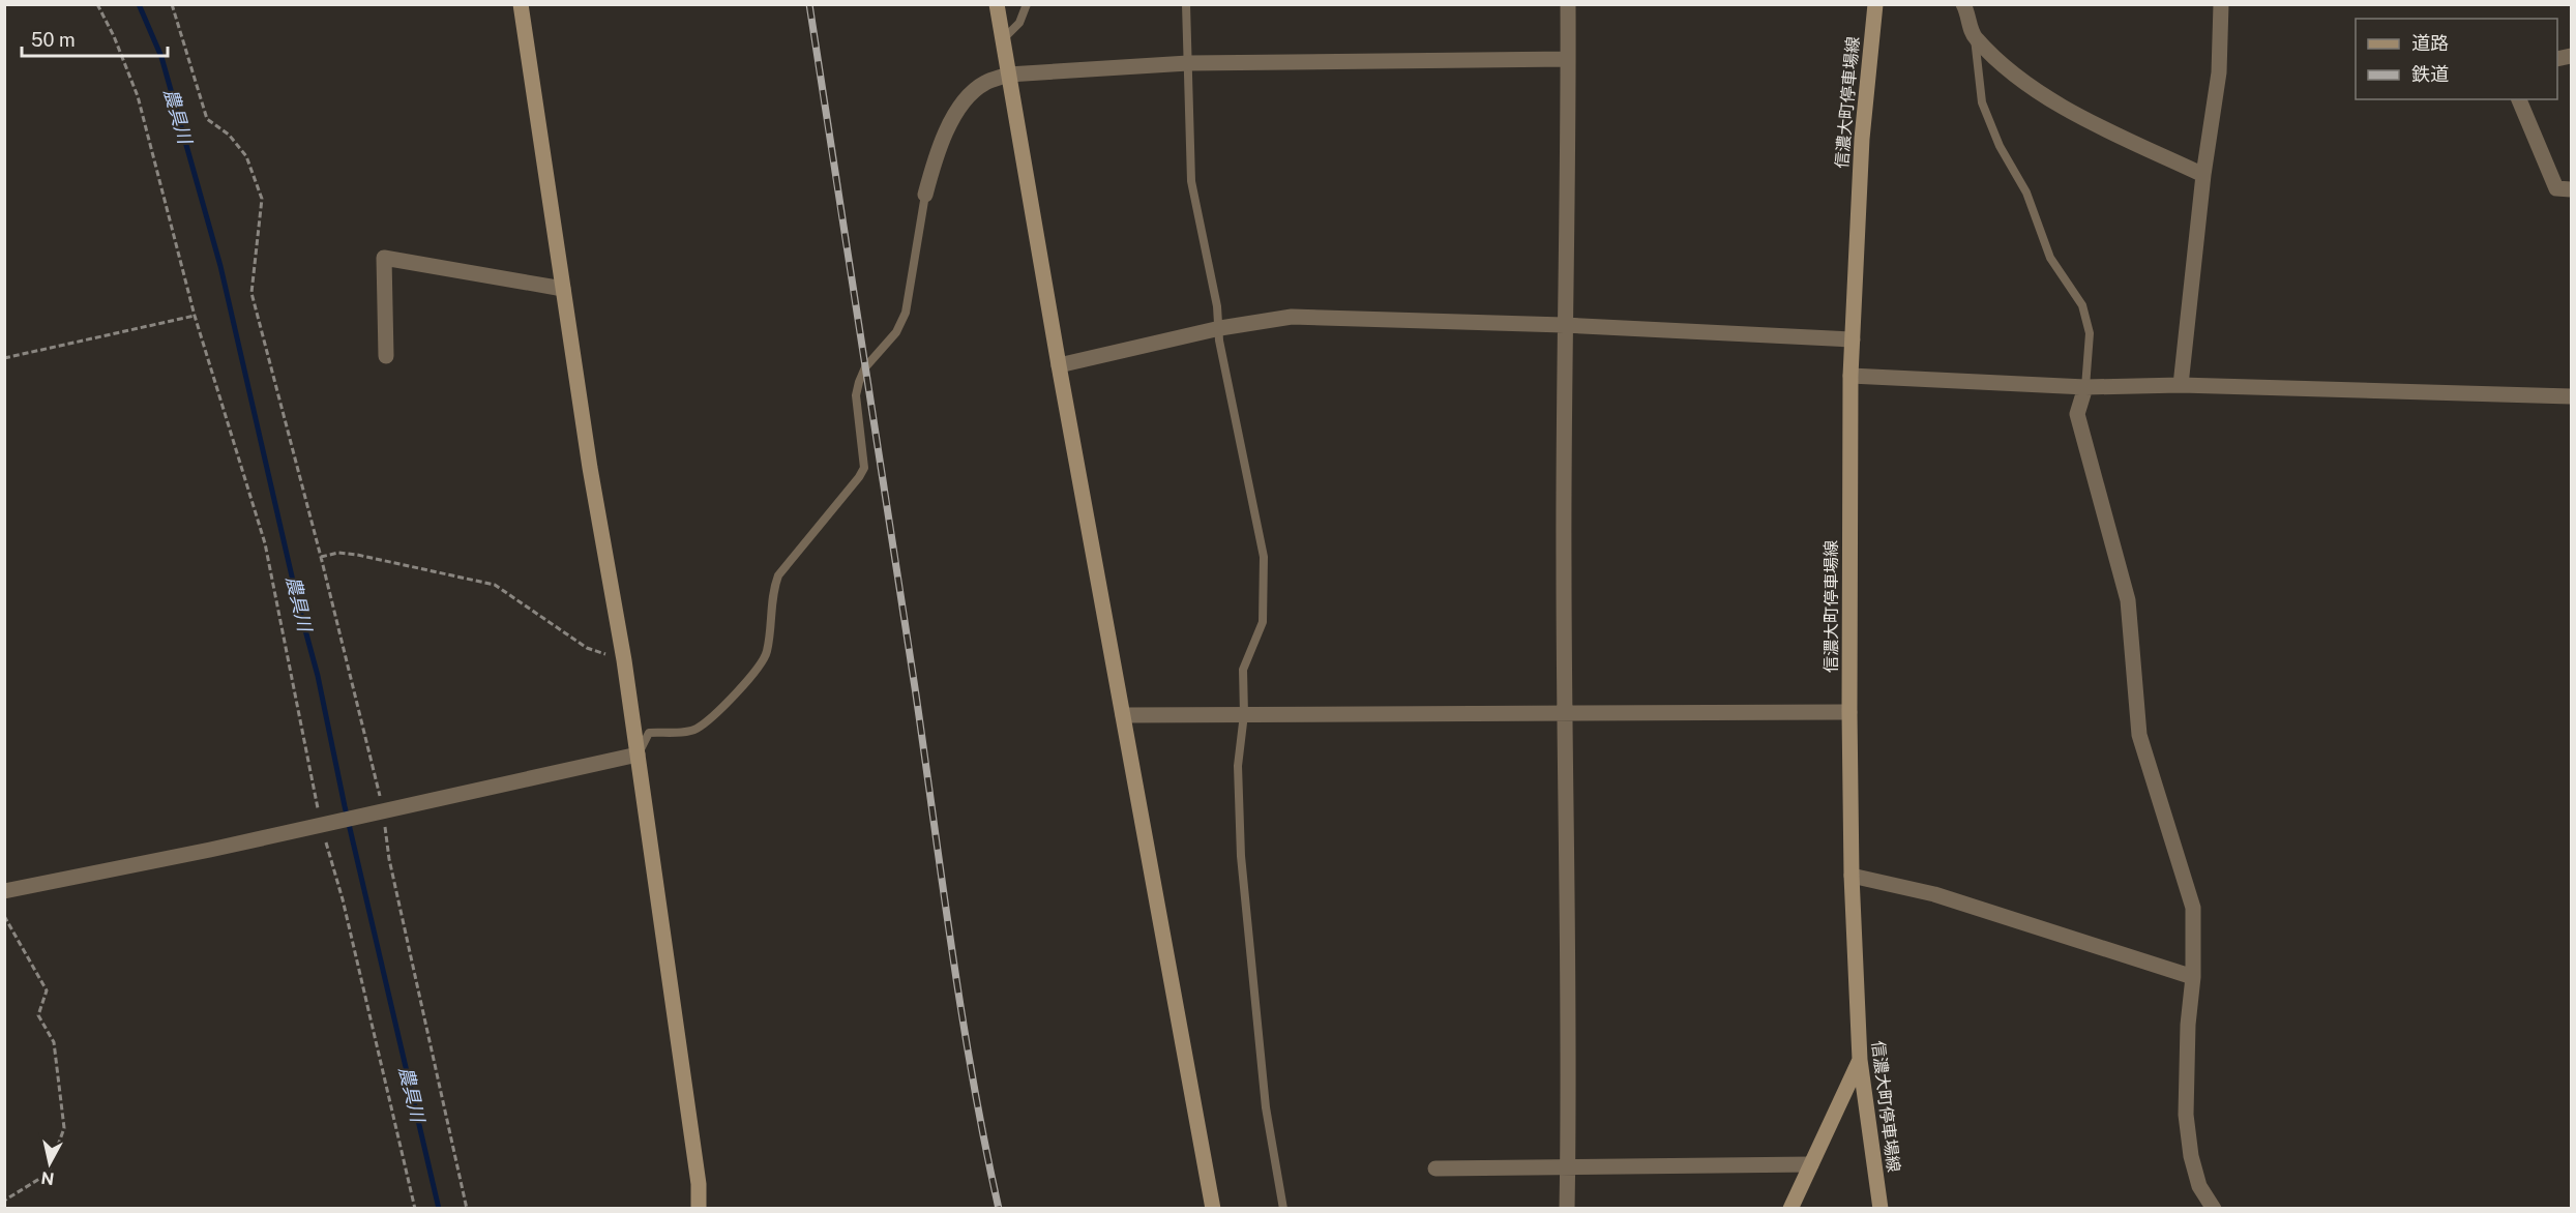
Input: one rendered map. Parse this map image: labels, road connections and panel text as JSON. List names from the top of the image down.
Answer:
{
  "streets": {
    "street": ["信濃大町停車場線"]
  },
  "water": ["農具川"],
  "legend": ["道路", "鉄道"],
  "scale_bar": "50 m",
  "north": "bottom"
}
